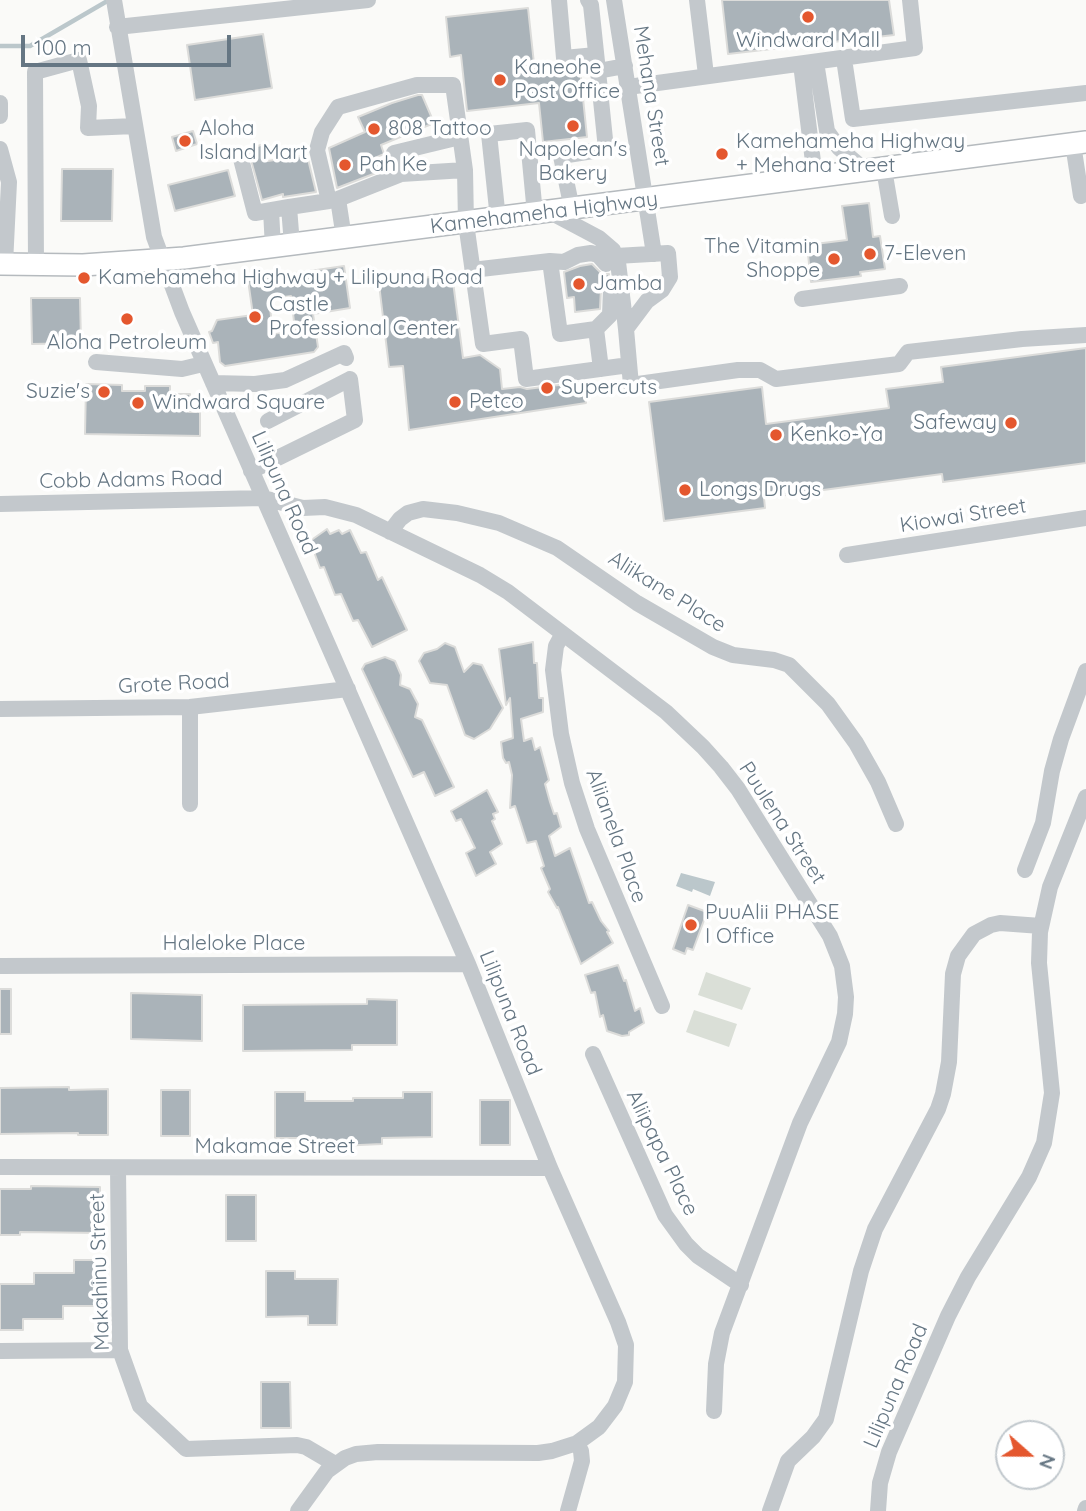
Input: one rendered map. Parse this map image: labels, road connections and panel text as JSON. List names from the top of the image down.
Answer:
{
  "streets": {
    "main road": ["Kamehameha Highway"],
    "street": [
      "Mehana Street",
      "Cobb Adams Road",
      "Lilipuna Road",
      "Kiowai Street",
      "Aliikane Place",
      "Grote Road",
      "Puulena Street",
      "Aliianela Place",
      "Haleloke Place",
      "Makamae Street",
      "Aliipapa Place",
      "Makahinu Street"
    ]
  },
  "crossings": [
    ["Mehana Street", "Kamehameha Highway"],
    ["Kamehameha Highway", "Lilipuna Road"],
    ["Cobb Adams Road", "Lilipuna Road"],
    ["Cobb Adams Road", "Puulena Street"],
    ["Lilipuna Road", "Grote Road"],
    ["Lilipuna Road", "Puulena Street"],
    ["Lilipuna Road", "Haleloke Place"],
    ["Lilipuna Road", "Makamae Street"],
    ["Lilipuna Road", "Makahinu Street"],
    ["Aliikane Place", "Puulena Street"],
    ["Puulena Street", "Aliianela Place"],
    ["Puulena Street", "Aliipapa Place"],
    ["Makamae Street", "Makahinu Street"]
  ],
  "places": [
    "Windward Mall",
    "Kaneohe Post Office",
    "Napolean's Bakery",
    "808 Tattoo",
    "Aloha Island Mart",
    "Kamehameha Highway + Mehana Street",
    "Pah Ke",
    "7-Eleven",
    "The Vitamin Shoppe",
    "Kamehameha Highway + Lilipuna Road",
    "Jamba",
    "Castle Professional Center",
    "Aloha Petroleum",
    "Supercuts",
    "Suzie's",
    "Petco",
    "Windward Square",
    "Safeway",
    "Kenko-Ya",
    "Longs Drugs",
    "PuuAlii PHASE I Office"
  ],
  "scale_bar": "100 m",
  "north": "right"
}
